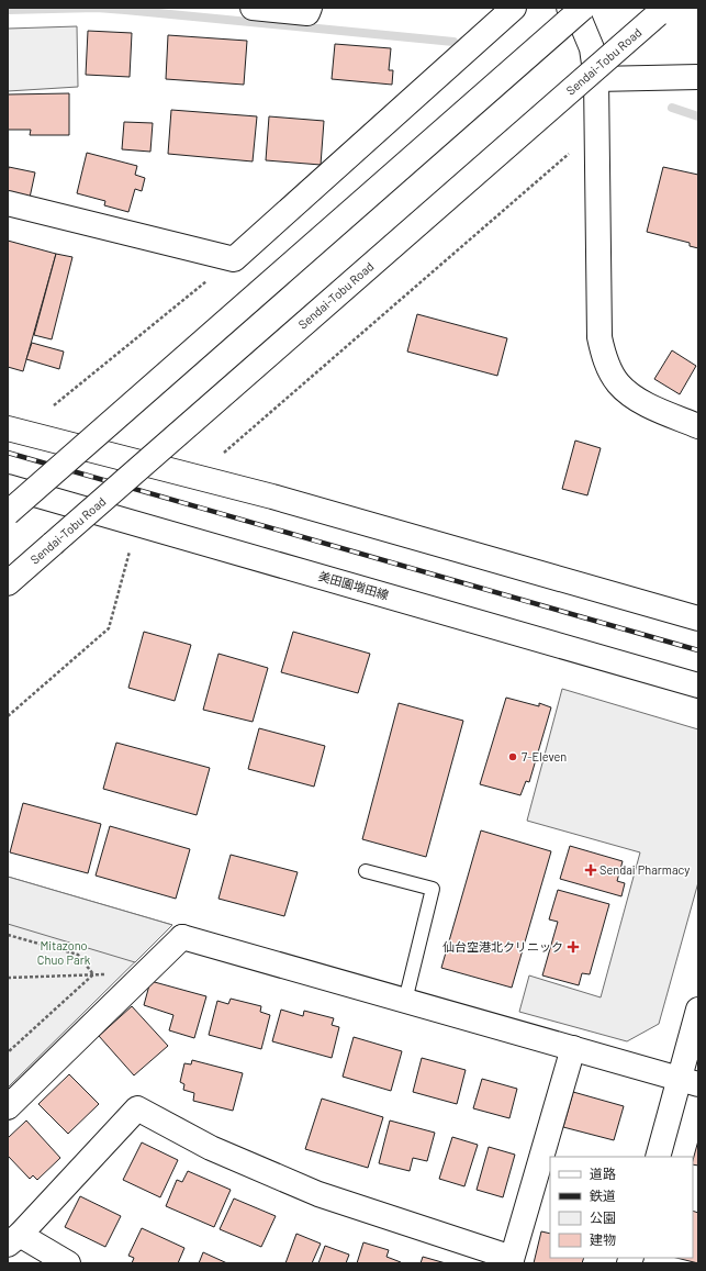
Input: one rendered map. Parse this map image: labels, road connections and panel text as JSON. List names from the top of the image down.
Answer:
{
  "streets": {
    "main road": ["Sendai-Tobu Road", "美田園増田線"]
  },
  "parks": ["Mitazono Chuo Park"],
  "places": {
    "other": ["7-Eleven"],
    "health": ["Sendai Pharmacy", "仙台空港北クリニック"]
  },
  "legend": [
    "道路",
    "鉄道",
    "公園",
    "建物"
  ]
}
